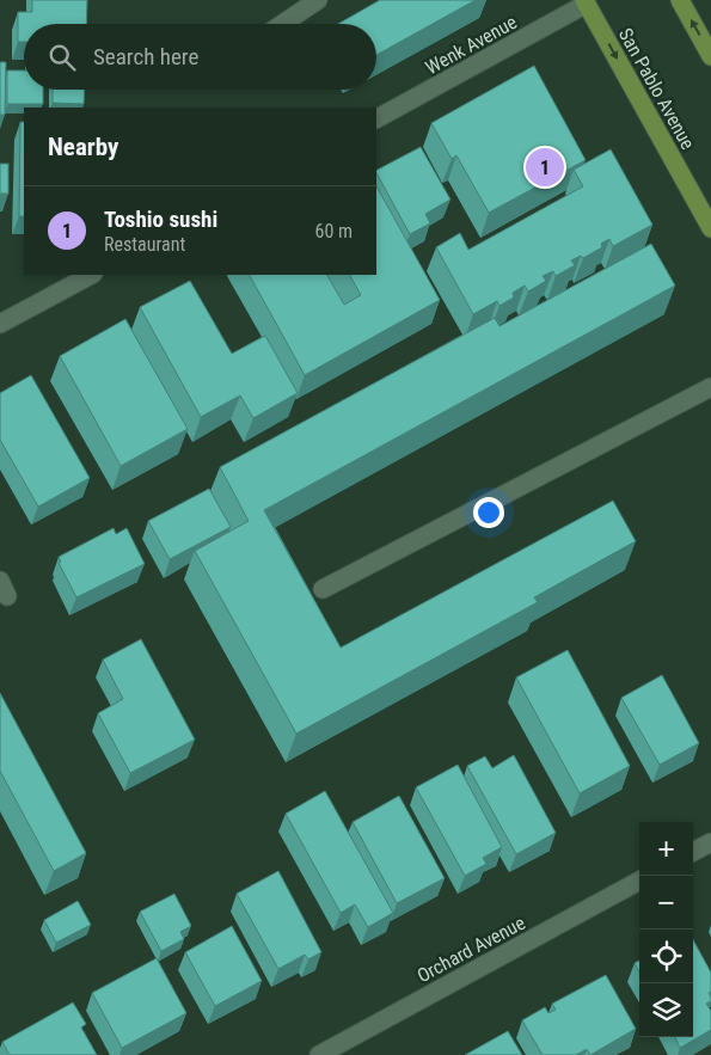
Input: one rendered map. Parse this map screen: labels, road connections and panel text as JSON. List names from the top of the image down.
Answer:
{
  "streets": {
    "main road": ["San Pablo Avenue"],
    "street": ["Wenk Avenue", "Orchard Avenue"]
  },
  "crossings": [
    ["Wenk Avenue", "San Pablo Avenue"]
  ],
  "one_way": ["San Pablo Avenue"],
  "page": {
    "search": "Search here",
    "heading": "Nearby",
    "pins": "1",
    "list": [
      {
        "mark": "1",
        "name": "Toshio sushi",
        "note": "Restaurant",
        "value": "60 m"
      }
    ],
    "map_buttons": ["+", "−"]
  }
}
